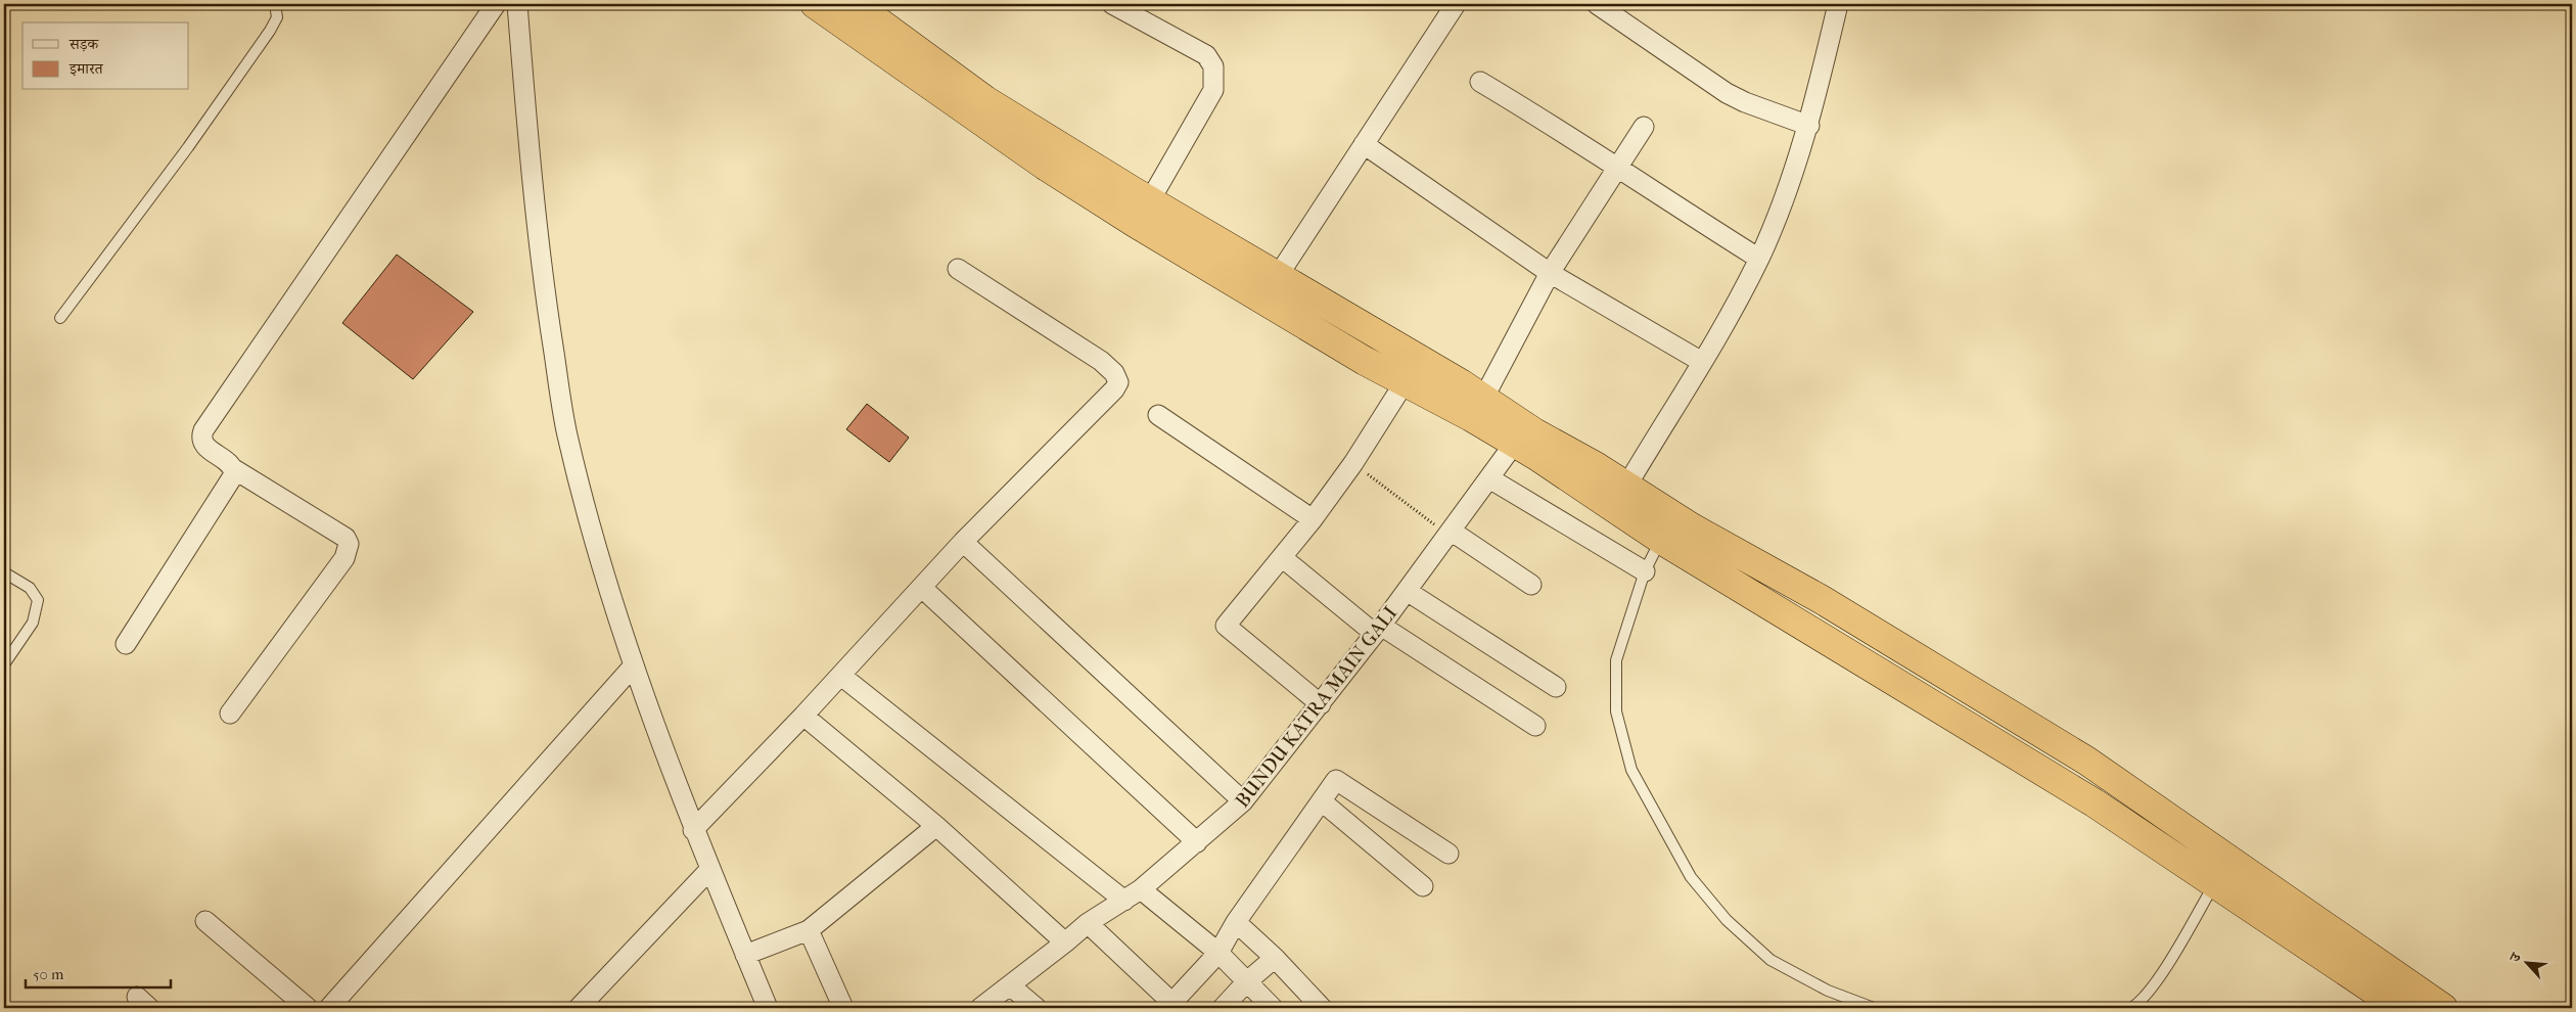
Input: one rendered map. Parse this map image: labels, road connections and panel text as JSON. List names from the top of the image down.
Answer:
{
  "streets": {
    "street": ["BUNDU KATRA MAIN GALI"]
  },
  "legend": ["सड़क", "इमारत"],
  "scale_bar": "50 m",
  "north": "top left"
}
